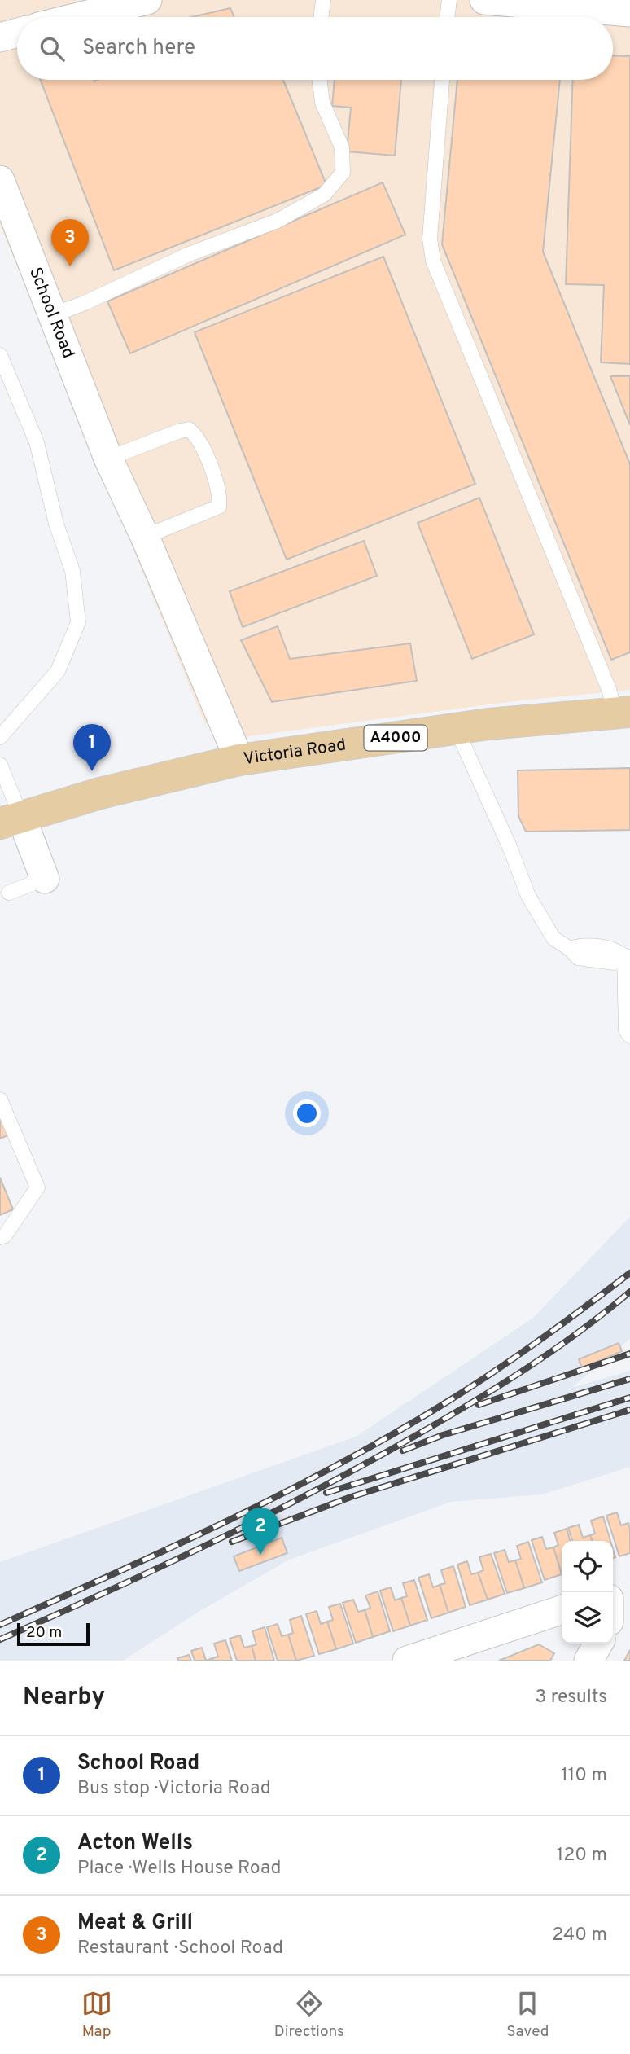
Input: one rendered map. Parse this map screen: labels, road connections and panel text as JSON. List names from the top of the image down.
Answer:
{
  "streets": {
    "main road": ["A4000", "Victoria Road"],
    "street": ["School Road"]
  },
  "crossings": [
    ["School Road", "Victoria Road"]
  ],
  "scale_bar": "20 m",
  "page": {
    "search": "Search here",
    "pins": ["3", "1", "2"],
    "scale": "20 m",
    "heading": ["Nearby", "3 results"],
    "list": [
      {
        "mark": "1",
        "name": "School Road",
        "note": "Bus stop · Victoria Road",
        "value": "110 m"
      },
      {
        "mark": "2",
        "name": "Acton Wells",
        "note": "Place · Wells House Road",
        "value": "120 m"
      },
      {
        "mark": "3",
        "name": "Meat & Grill",
        "note": "Restaurant · School Road",
        "value": "240 m"
      }
    ],
    "nav": ["Map", "Directions", "Saved"]
  }
}
